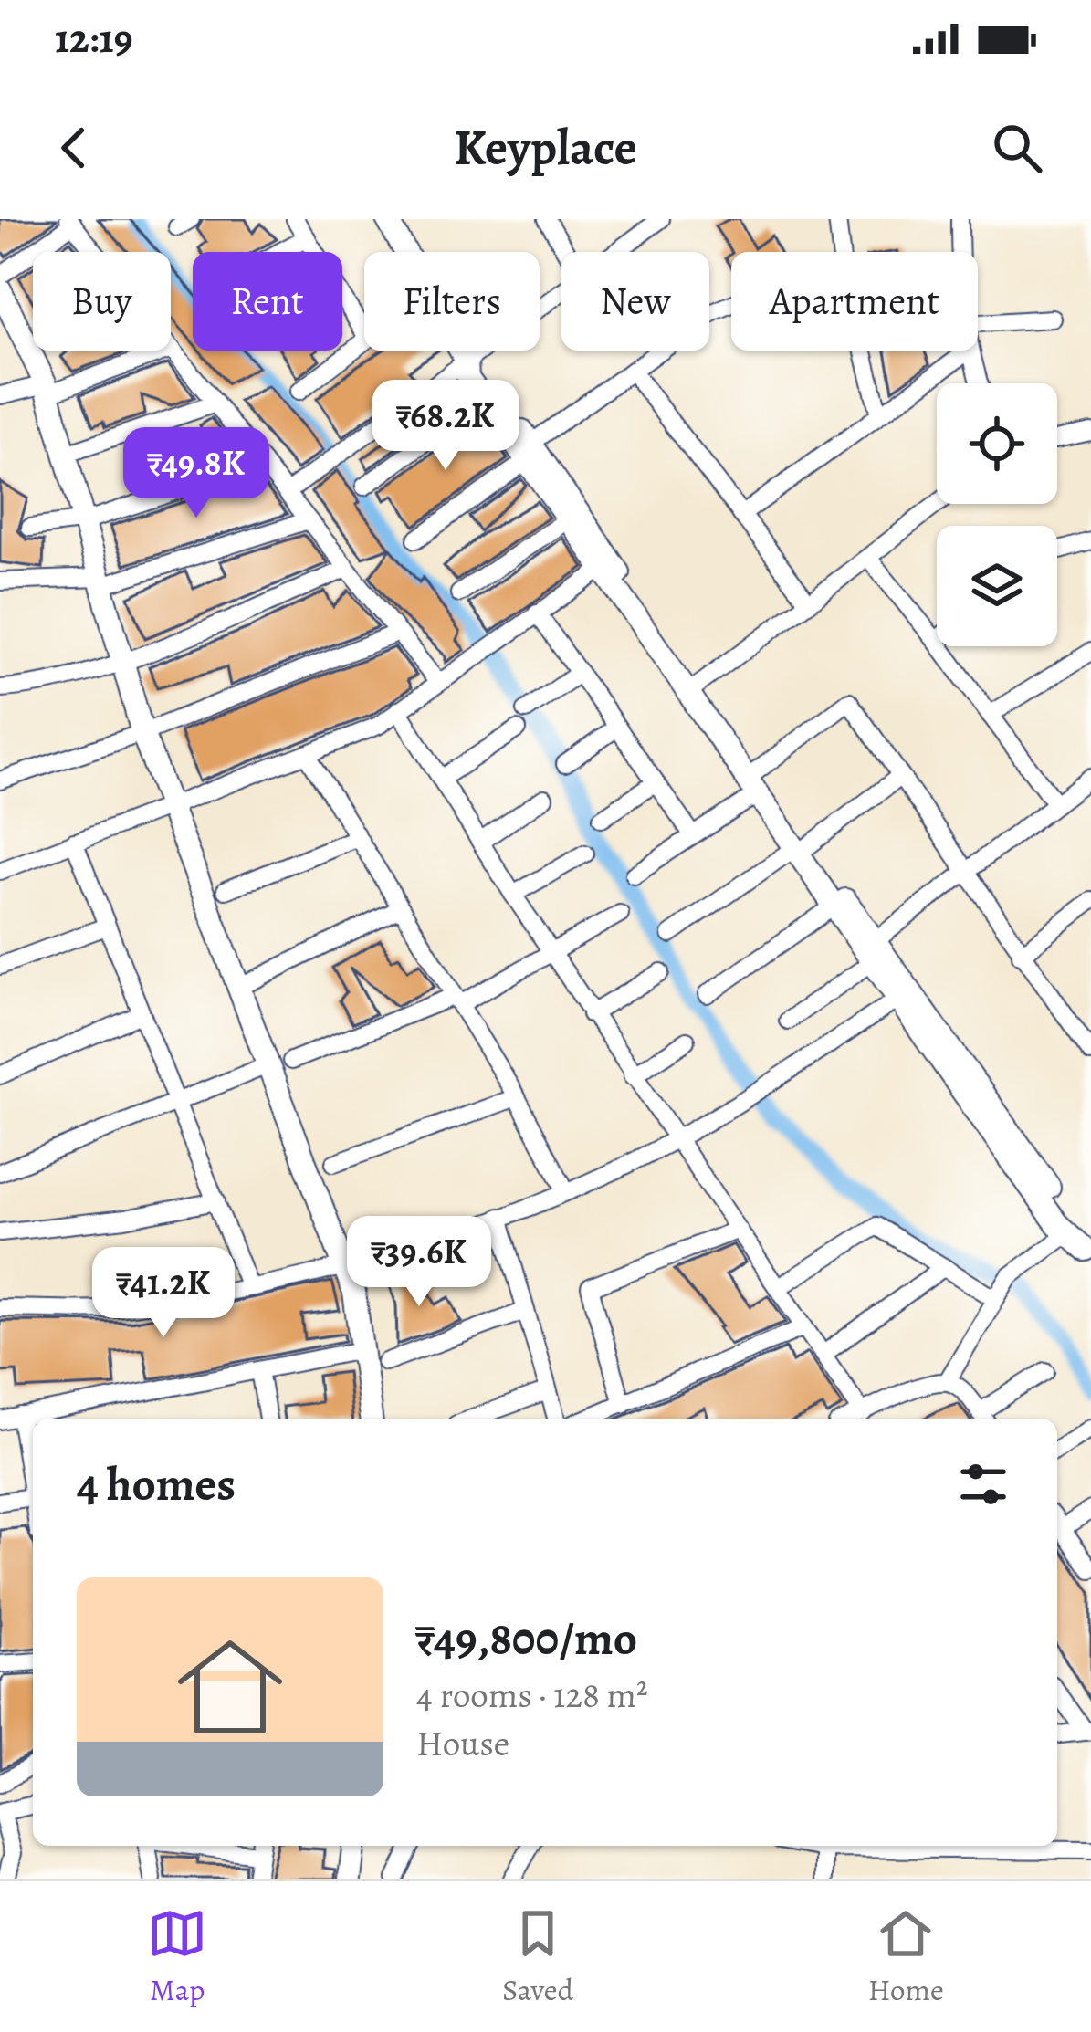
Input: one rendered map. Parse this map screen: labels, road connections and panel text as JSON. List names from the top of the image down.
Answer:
{
  "page": {
    "status": "12:19",
    "header": "Keyplace",
    "chip": [
      "Buy",
      "Rent",
      "Filters",
      "New",
      "Apartment"
    ],
    "price": [
      "₹68.2K",
      "₹49.8K",
      "₹39.6K",
      "₹41.2K"
    ],
    "heading": "4 homes",
    "list": [
      {
        "name": "₹49,800/mo",
        "note": "4 rooms · 128 m² · House"
      }
    ],
    "tabs": ["Map", "Saved", "Home"]
  }
}
